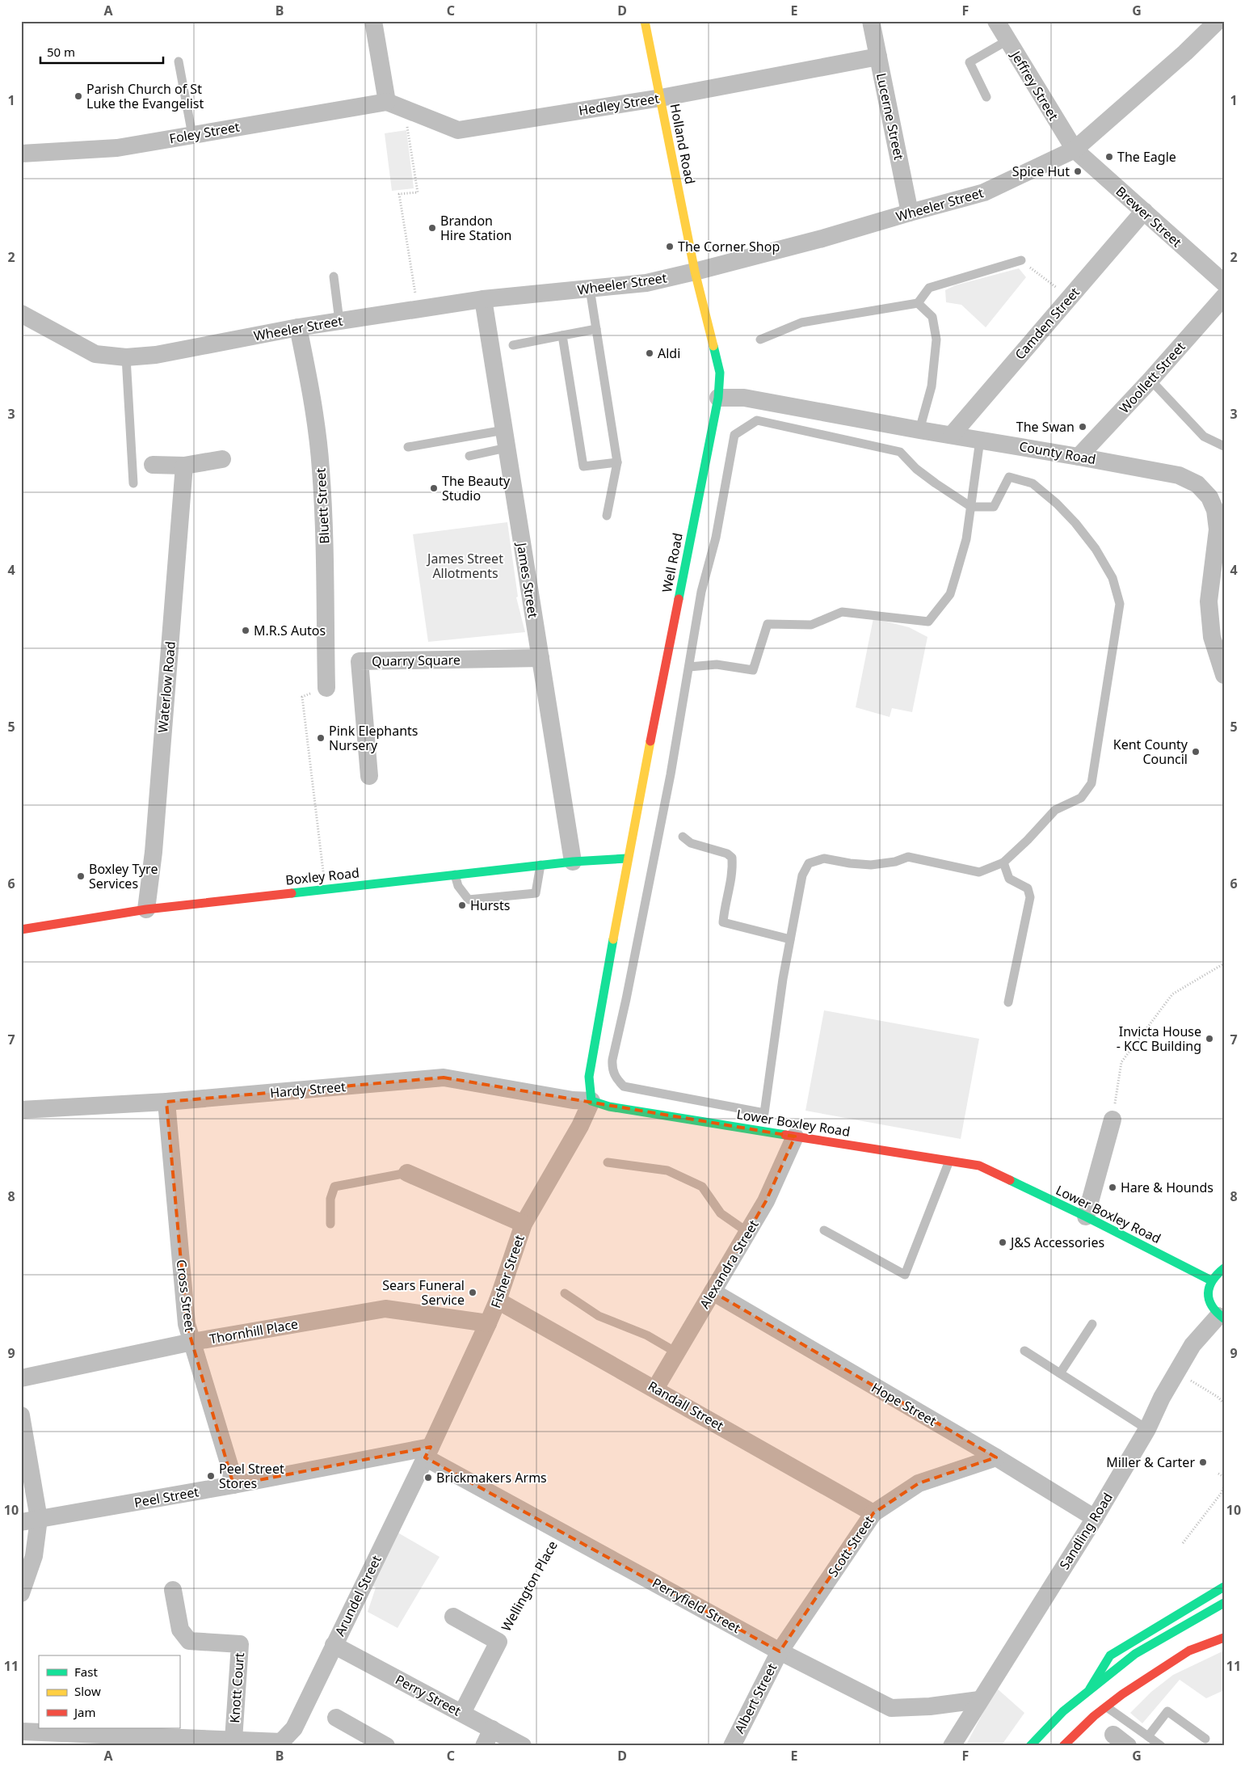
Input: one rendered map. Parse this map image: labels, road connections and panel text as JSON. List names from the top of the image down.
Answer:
{
  "streets": {
    "main road": [
      "Holland Road",
      "Well Road",
      "Boxley Road",
      "Lower Boxley Road"
    ],
    "street": [
      "Jeffrey Street",
      "Hedley Street",
      "Lucerne Street",
      "Foley Street",
      "Wheeler Street",
      "Brewer Street",
      "Camden Street",
      "Woollett Street",
      "County Road",
      "Bluett Street",
      "James Street",
      "Quarry Square",
      "Waterlow Road",
      "Hardy Street",
      "Alexandra Street",
      "Fisher Street",
      "Cross Street",
      "Thornhill Place",
      "Hope Street",
      "Randall Street",
      "Peel Street",
      "Sandling Road",
      "Scott Street",
      "Wellington Place",
      "Arundel Street",
      "Perryfield Street",
      "Knott Court",
      "Perry Street",
      "Albert Street"
    ]
  },
  "crossings": [
    ["Jeffrey Street", "Wheeler Street"],
    ["Jeffrey Street", "Brewer Street"],
    ["Hedley Street", "Lucerne Street"],
    ["Hedley Street", "Foley Street"],
    ["Hedley Street", "Holland Road"],
    ["Lucerne Street", "Wheeler Street"],
    ["Holland Road", "Wheeler Street"],
    ["Holland Road", "Well Road"],
    ["Wheeler Street", "Brewer Street"],
    ["Wheeler Street", "Bluett Street"],
    ["Wheeler Street", "Well Road"],
    ["Wheeler Street", "James Street"],
    ["Brewer Street", "Camden Street"],
    ["Camden Street", "County Road"],
    ["Woollett Street", "County Road"],
    ["County Road", "Well Road"],
    ["Well Road", "Boxley Road"],
    ["James Street", "Quarry Square"],
    ["James Street", "Boxley Road"],
    ["Waterlow Road", "Boxley Road"],
    ["Hardy Street", "Lower Boxley Road"],
    ["Hardy Street", "Fisher Street"],
    ["Hardy Street", "Cross Street"],
    ["Lower Boxley Road", "Alexandra Street"],
    ["Lower Boxley Road", "Fisher Street"],
    ["Alexandra Street", "Hope Street"],
    ["Alexandra Street", "Randall Street"],
    ["Fisher Street", "Thornhill Place"],
    ["Fisher Street", "Randall Street"],
    ["Fisher Street", "Peel Street"],
    ["Fisher Street", "Arundel Street"],
    ["Fisher Street", "Perryfield Street"],
    ["Cross Street", "Thornhill Place"],
    ["Cross Street", "Peel Street"],
    ["Hope Street", "Sandling Road"],
    ["Hope Street", "Scott Street"],
    ["Randall Street", "Scott Street"],
    ["Peel Street", "Arundel Street"],
    ["Peel Street", "Perryfield Street"],
    ["Sandling Road", "Perryfield Street"],
    ["Scott Street", "Perryfield Street"],
    ["Scott Street", "Albert Street"],
    ["Wellington Place", "Perryfield Street"],
    ["Wellington Place", "Perry Street"],
    ["Arundel Street", "Perryfield Street"],
    ["Arundel Street", "Knott Court"],
    ["Arundel Street", "Perry Street"],
    ["Perryfield Street", "Albert Street"]
  ],
  "parks": ["James Street Allotments"],
  "places": [
    "Parish Church of St Luke the Evangelist",
    "The Eagle",
    "Spice Hut",
    "Brandon Hire Station",
    "The Corner Shop",
    "Aldi",
    "The Swan",
    "The Beauty Studio",
    "M.R.S Autos",
    "Pink Elephants Nursery",
    "Kent County Council",
    "Boxley Tyre Services",
    "Hursts",
    "Invicta House - KCC Building",
    "Hare & Hounds",
    "J&S Accessories",
    "Sears Funeral Service",
    "Miller & Carter",
    "Peel Street Stores",
    "Brickmakers Arms"
  ],
  "legend": ["Fast", "Slow", "Jam"],
  "scale_bar": "50 m",
  "grid": {
    "columns": [
      "A",
      "B",
      "C",
      "D",
      "E",
      "F",
      "G"
    ],
    "rows": [
      "1",
      "2",
      "3",
      "4",
      "5",
      "6",
      "7",
      "8",
      "9",
      "10",
      "11"
    ]
  }
}
